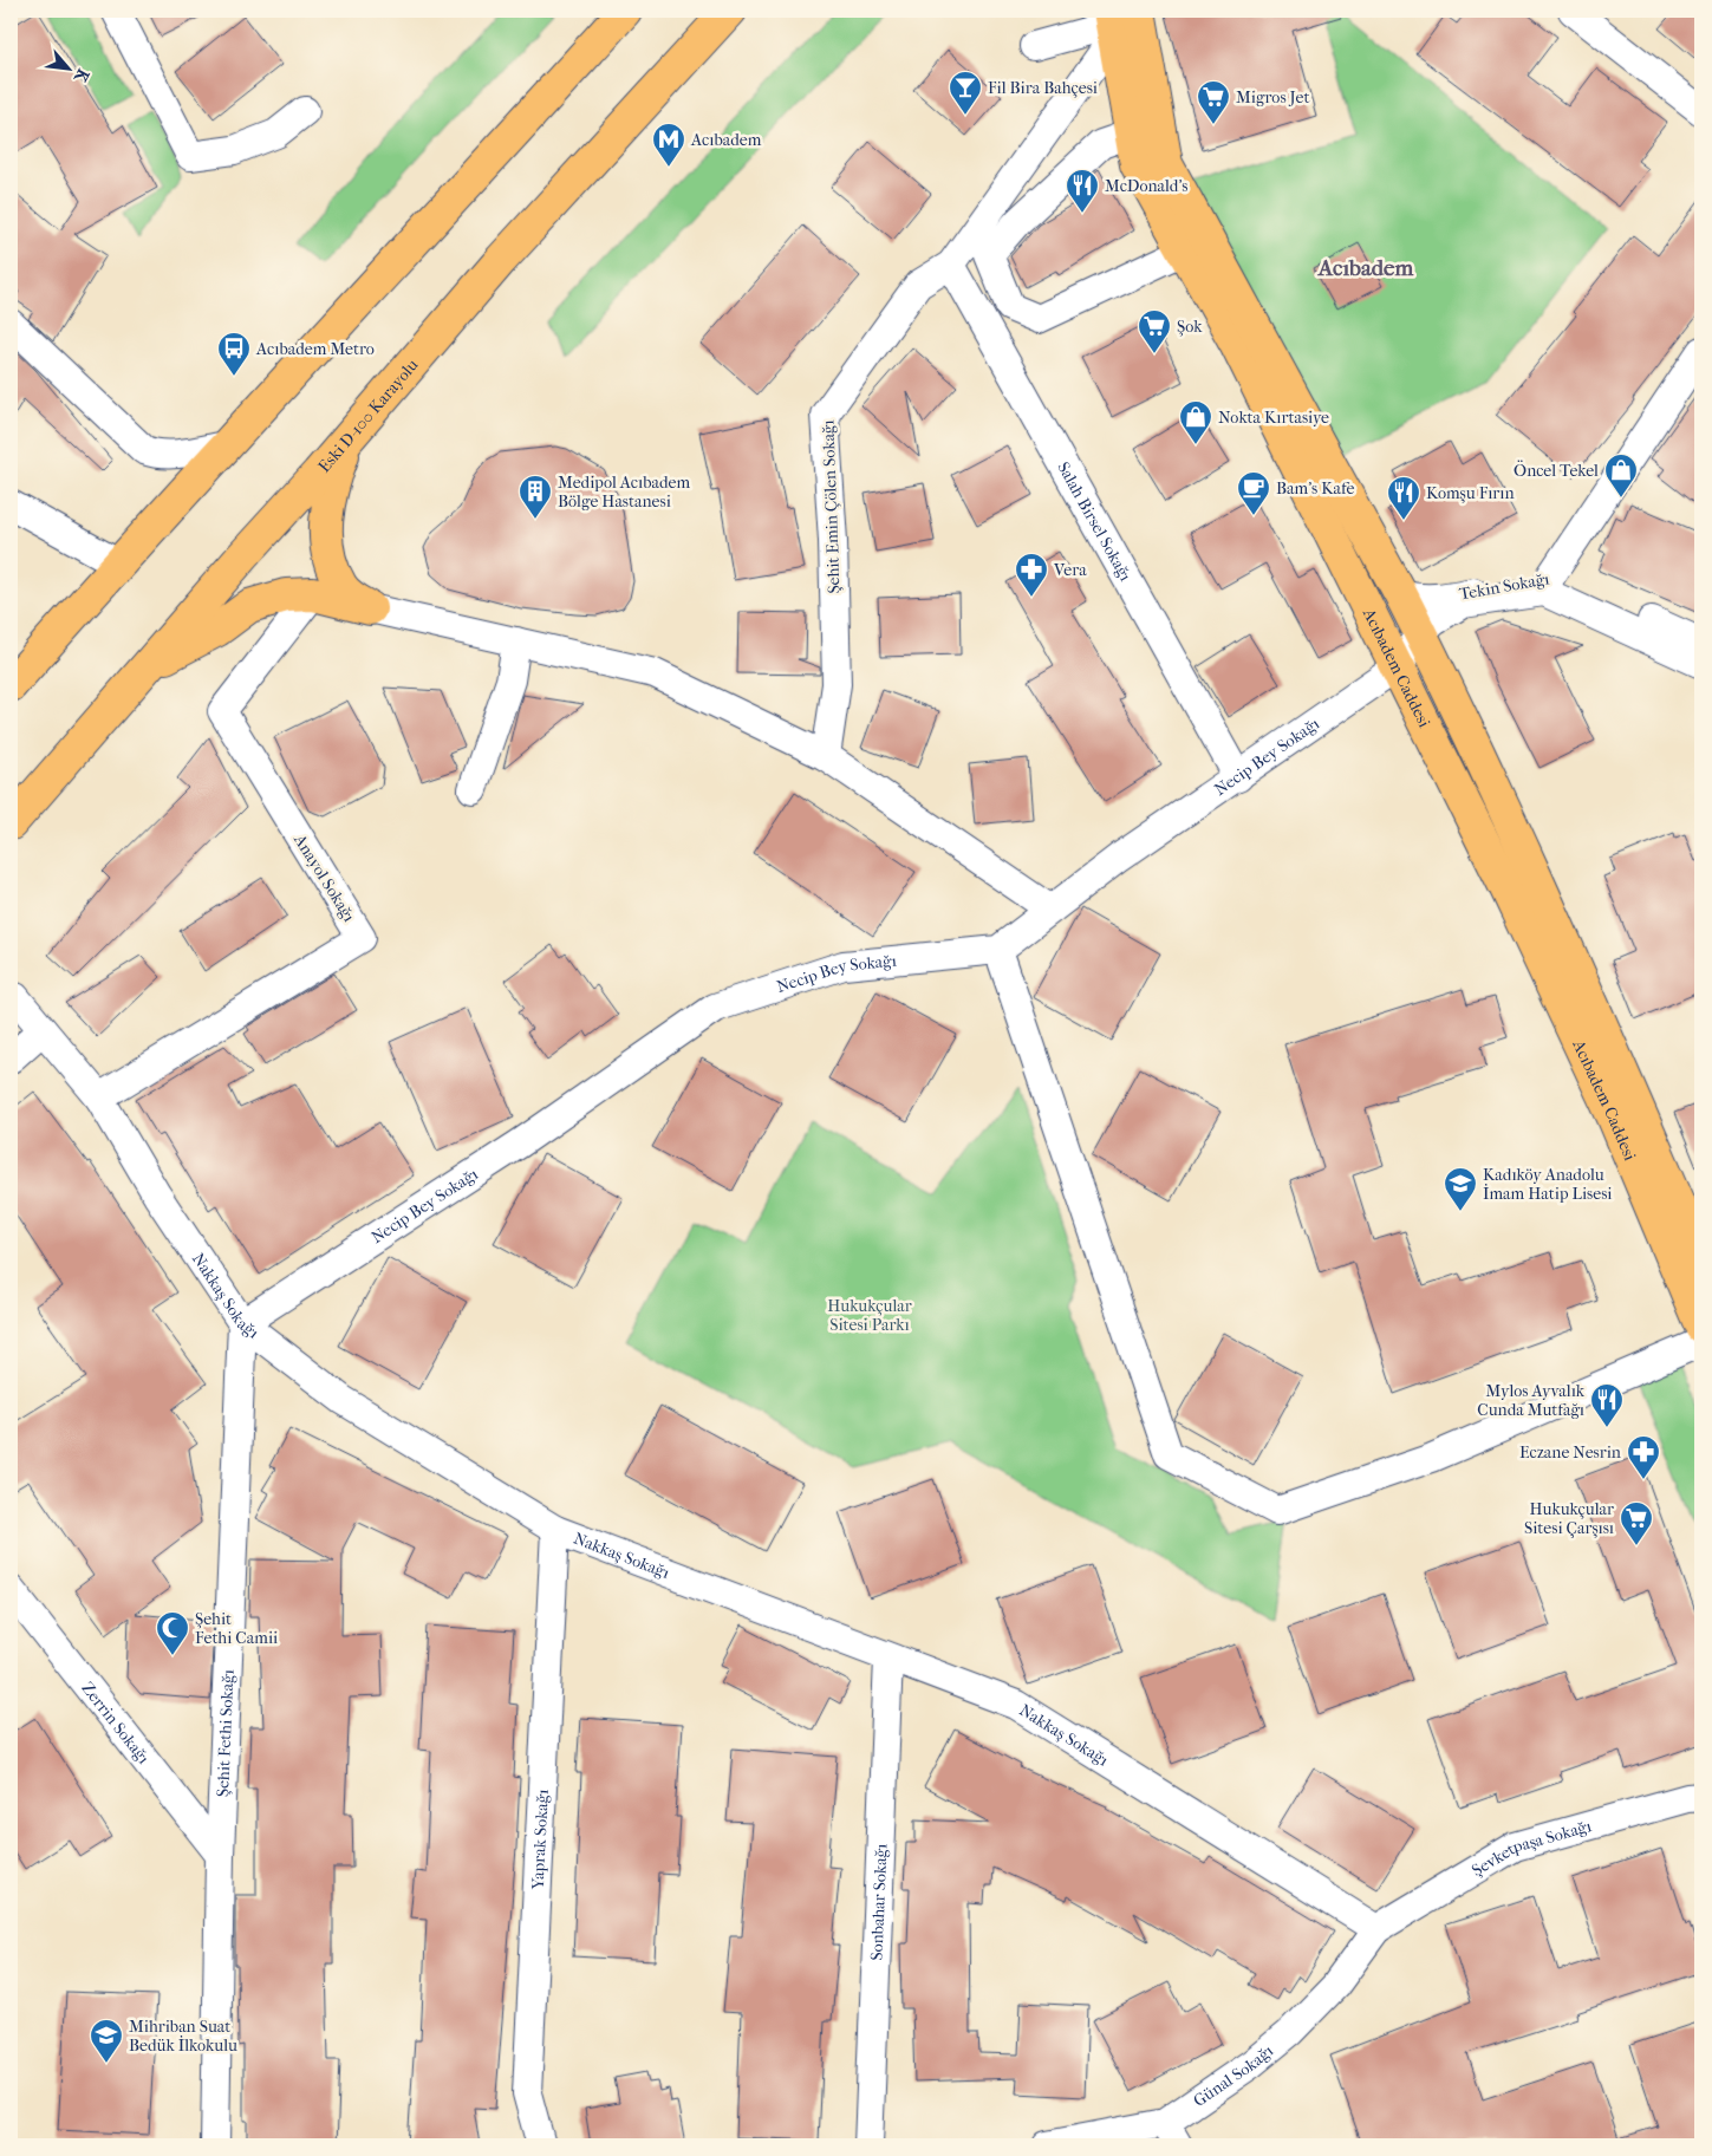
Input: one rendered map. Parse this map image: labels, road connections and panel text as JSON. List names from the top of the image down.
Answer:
{
  "streets": {
    "main road": ["Eski D-100 Karayolu", "Acıbadem Caddesi"],
    "street": [
      "Şehit Emin Çölen Sokağı",
      "Salah Birsel Sokağı",
      "Tekin Sokağı",
      "Necip Bey Sokağı",
      "Anayol Sokağı",
      "Nakkaş Sokağı",
      "Zerrin Sokağı",
      "Şehit Fethi Sokağı",
      "Yaprak Sokağı",
      "Şevketpaşa Sokağı",
      "Sonbahar Sokağı",
      "Günal Sokağı"
    ]
  },
  "crossings": [
    ["Şehit Emin Çölen Sokağı", "Salah Birsel Sokağı"],
    ["Şehit Emin Çölen Sokağı", "Acıbadem Caddesi"],
    ["Salah Birsel Sokağı", "Necip Bey Sokağı"],
    ["Tekin Sokağı", "Acıbadem Caddesi"],
    ["Tekin Sokağı", "Necip Bey Sokağı"],
    ["Acıbadem Caddesi", "Necip Bey Sokağı"],
    ["Necip Bey Sokağı", "Nakkaş Sokağı"],
    ["Necip Bey Sokağı", "Şehit Fethi Sokağı"],
    ["Anayol Sokağı", "Nakkaş Sokağı"],
    ["Nakkaş Sokağı", "Şehit Fethi Sokağı"],
    ["Nakkaş Sokağı", "Yaprak Sokağı"],
    ["Nakkaş Sokağı", "Şevketpaşa Sokağı"],
    ["Nakkaş Sokağı", "Sonbahar Sokağı"],
    ["Nakkaş Sokağı", "Günal Sokağı"],
    ["Zerrin Sokağı", "Şehit Fethi Sokağı"],
    ["Şevketpaşa Sokağı", "Günal Sokağı"]
  ],
  "districts": ["Acıbadem"],
  "parks": ["Hukukçular Sitesi Parkı"],
  "places": {
    "bar": ["Fil Bira Bahçesi"],
    "supermarket": ["Migros Jet", "Şok", "Hukukçular Sitesi Çarşısı"],
    "metro station": ["Acıbadem"],
    "restaurant": ["McDonald's", "Komşu Fırın", "Mylos Ayvalık Cunda Mutfağı"],
    "bus stop": ["Acıbadem Metro"],
    "shop": ["Nokta Kırtasiye", "Öncel Tekel"],
    "cafe": ["Bam's Kafe"],
    "building": ["Medipol Acıbadem Bölge Hastanesi"],
    "pharmacy": ["Vera", "Eczane Nesrin"],
    "school or university": ["Kadıköy Anadolu İmam Hatip Lisesi", "Mihriban Suat Bedük İlkokulu"],
    "mosque": ["Şehit Fethi Camii"]
  },
  "north": "bottom right"
}
